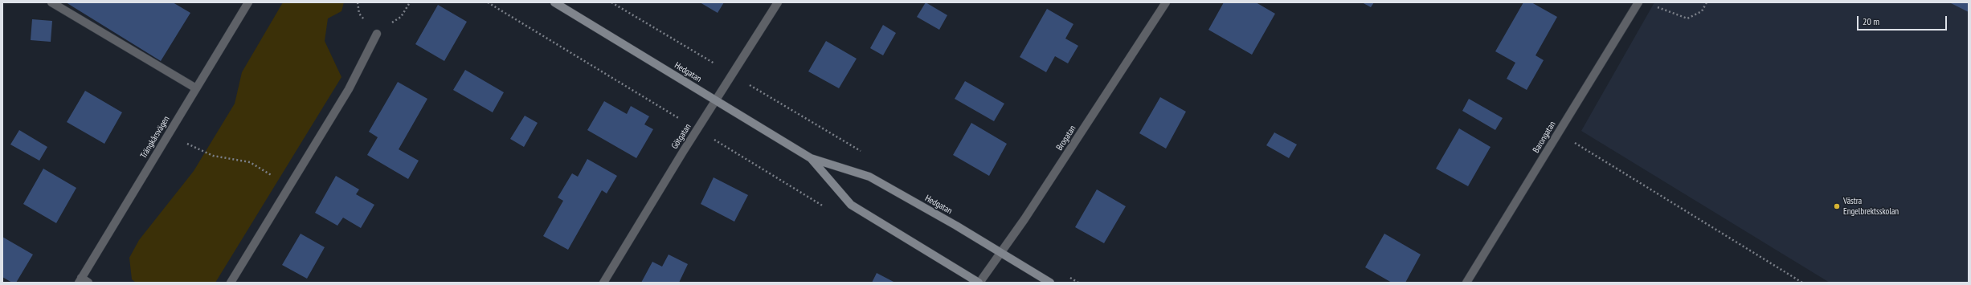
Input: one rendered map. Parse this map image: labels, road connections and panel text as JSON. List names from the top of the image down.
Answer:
{
  "streets": {
    "main road": ["Hedgatan"],
    "street": [
      "Götgatan",
      "Trängkårsvägen",
      "Barongatan",
      "Brogatan"
    ]
  },
  "crossings": [
    ["Hedgatan", "Götgatan"],
    ["Hedgatan", "Brogatan"]
  ],
  "places": ["Västra Engelbrektsskolan"],
  "scale_bar": "20 m"
}
